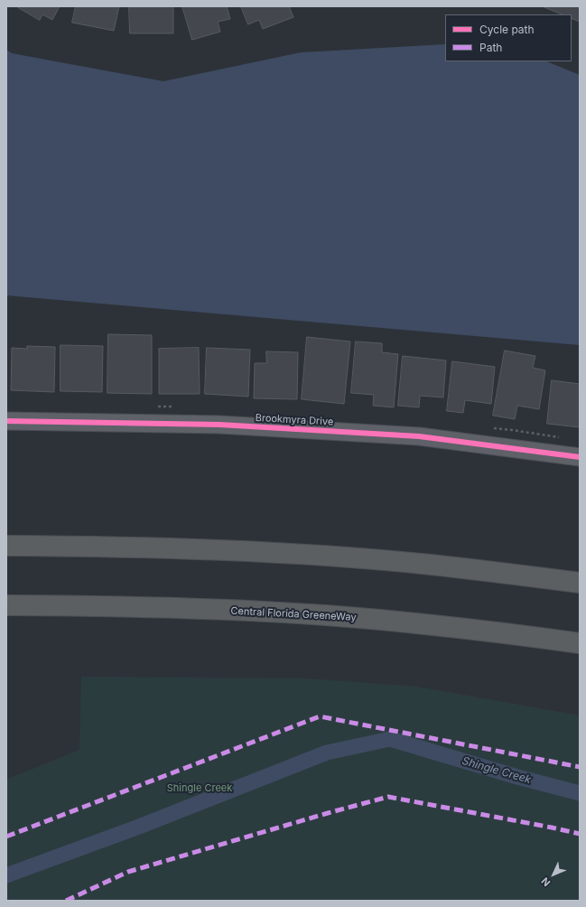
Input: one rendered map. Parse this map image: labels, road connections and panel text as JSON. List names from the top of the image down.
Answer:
{
  "streets": {
    "highway": ["Central Florida GreeneWay"],
    "street": ["Brookmyra Drive"]
  },
  "water": ["Shingle Creek"],
  "parks": ["Shingle Creek"],
  "legend": ["Cycle path", "Path"],
  "north": "bottom left"
}
